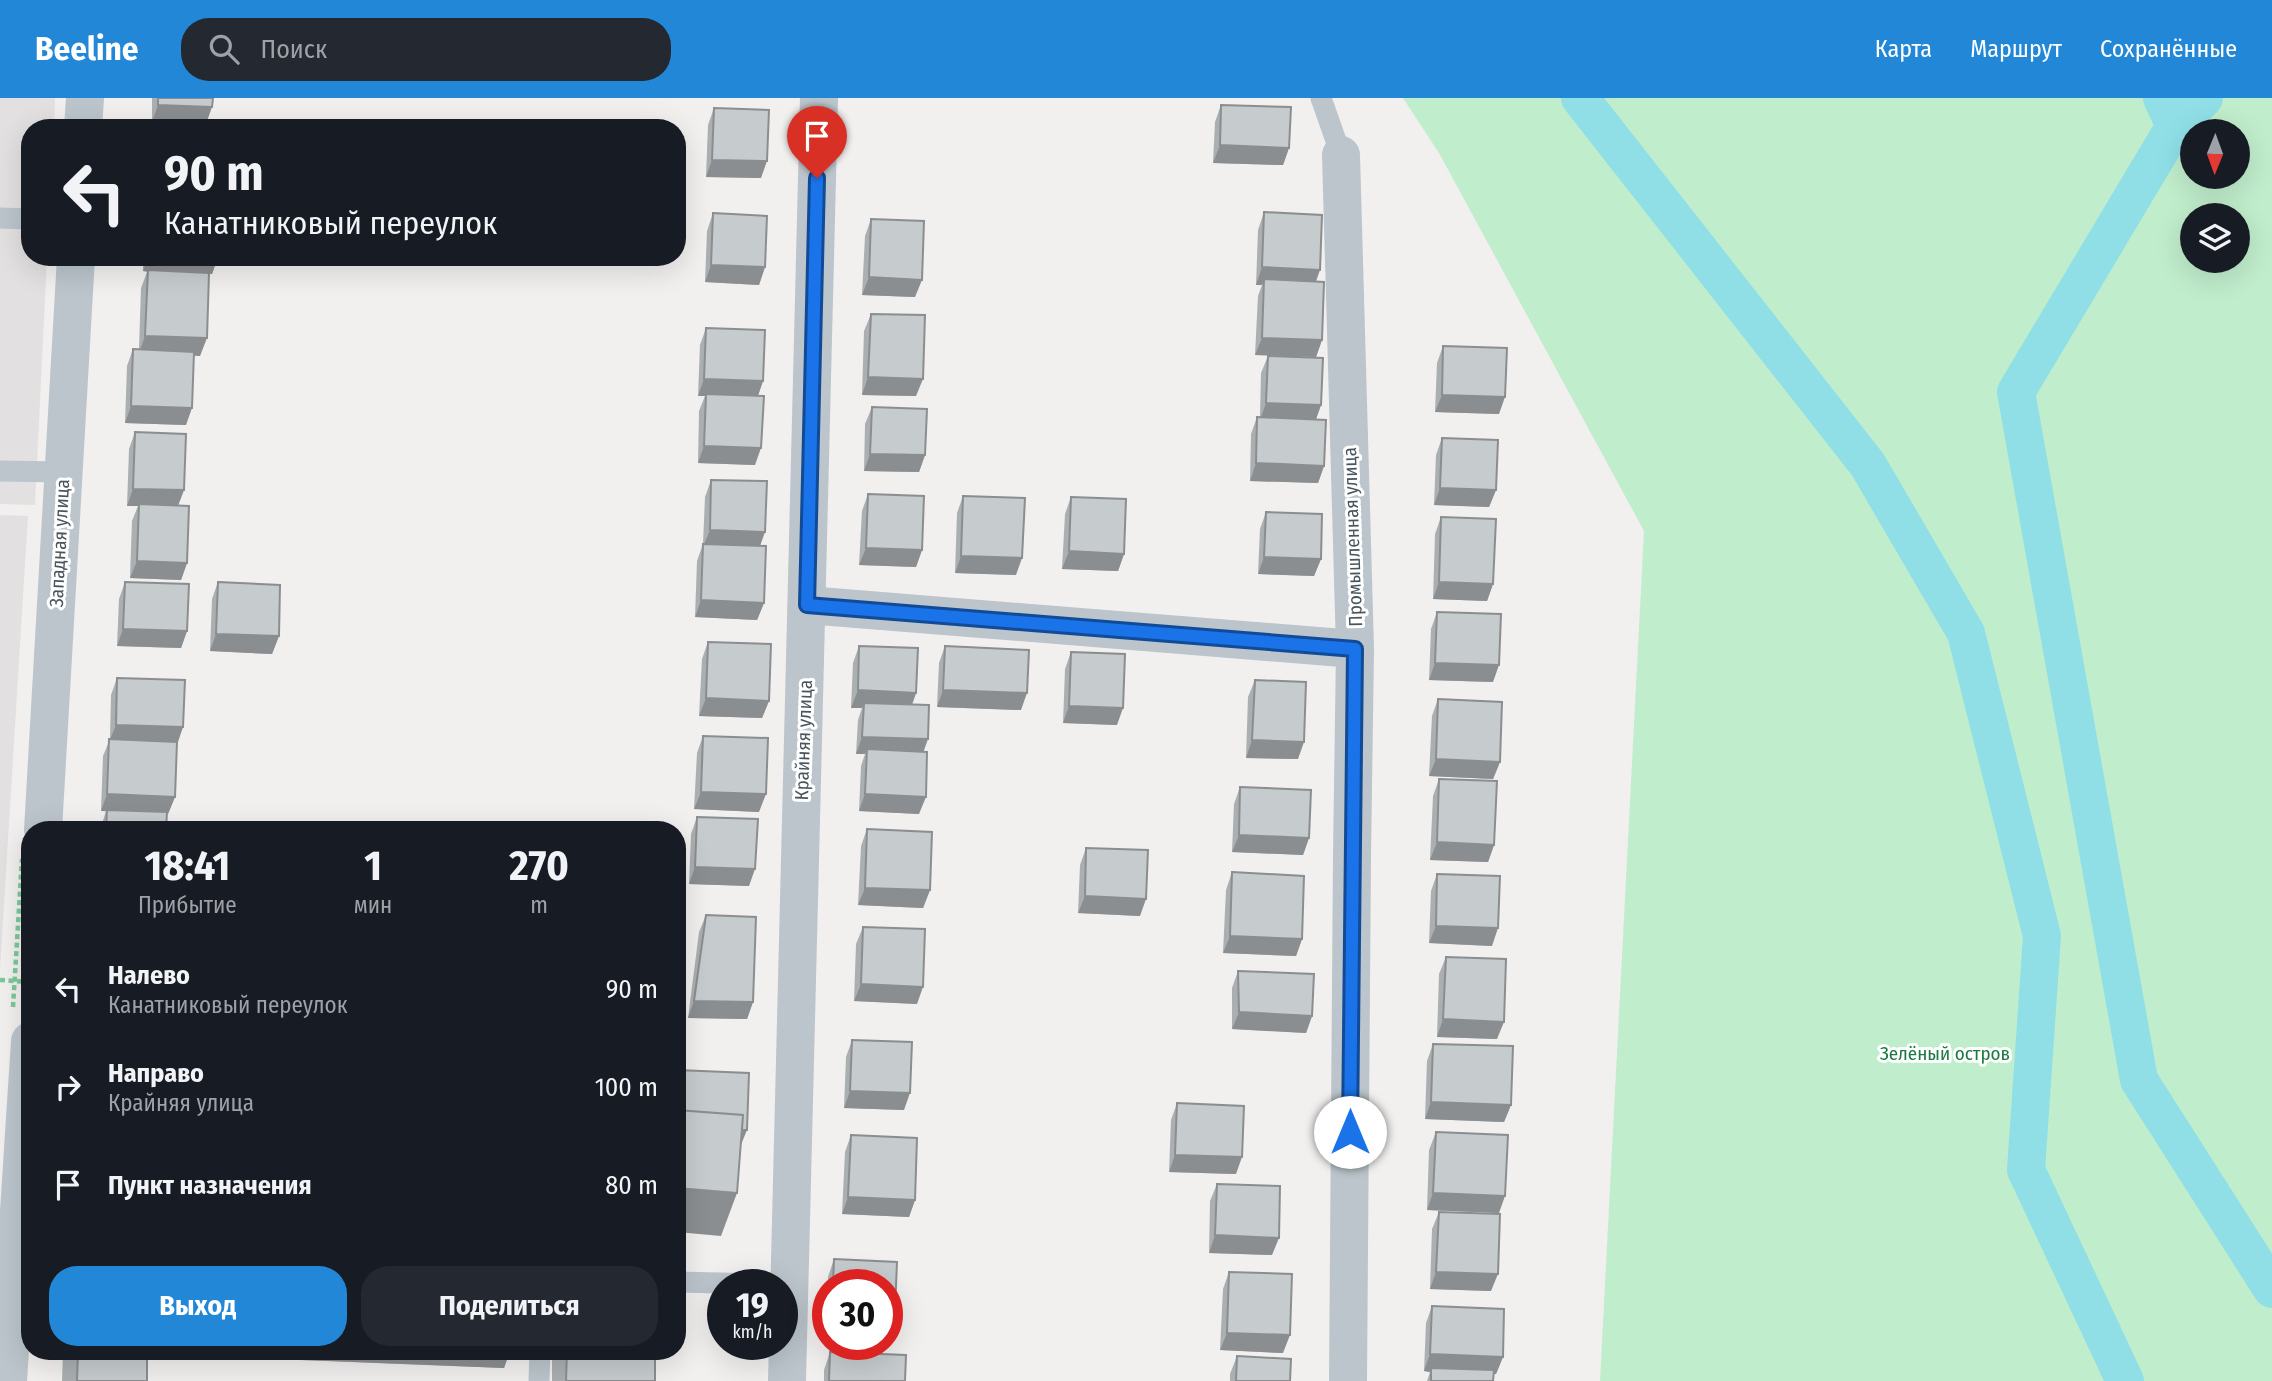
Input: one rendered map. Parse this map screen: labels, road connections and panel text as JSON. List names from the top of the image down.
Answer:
{
  "streets": {
    "street": ["Промышленная улица", "Западная улица", "Крайняя улица"]
  },
  "parks": ["Зелёный остров"],
  "north": "bottom",
  "page": {
    "header": "Beeline",
    "search": "Поиск",
    "nav": ["Карта", "Маршрут", "Сохранённые"],
    "turn": ["90 m", "Канатниковый переулок"],
    "eta": [
      "18:41",
      "Прибытие",
      "1",
      "мин",
      "270",
      "m"
    ],
    "list": [
      {
        "name": "Налево",
        "note": "Канатниковый переулок",
        "value": "90 m"
      },
      {
        "name": "Направо",
        "note": "Крайняя улица",
        "value": "100 m"
      },
      {
        "name": "Пункт назначения",
        "value": "80 m"
      }
    ],
    "buttons": ["Выход", "Поделиться"],
    "speed": "19 km/h",
    "limit": "30"
  }
}
